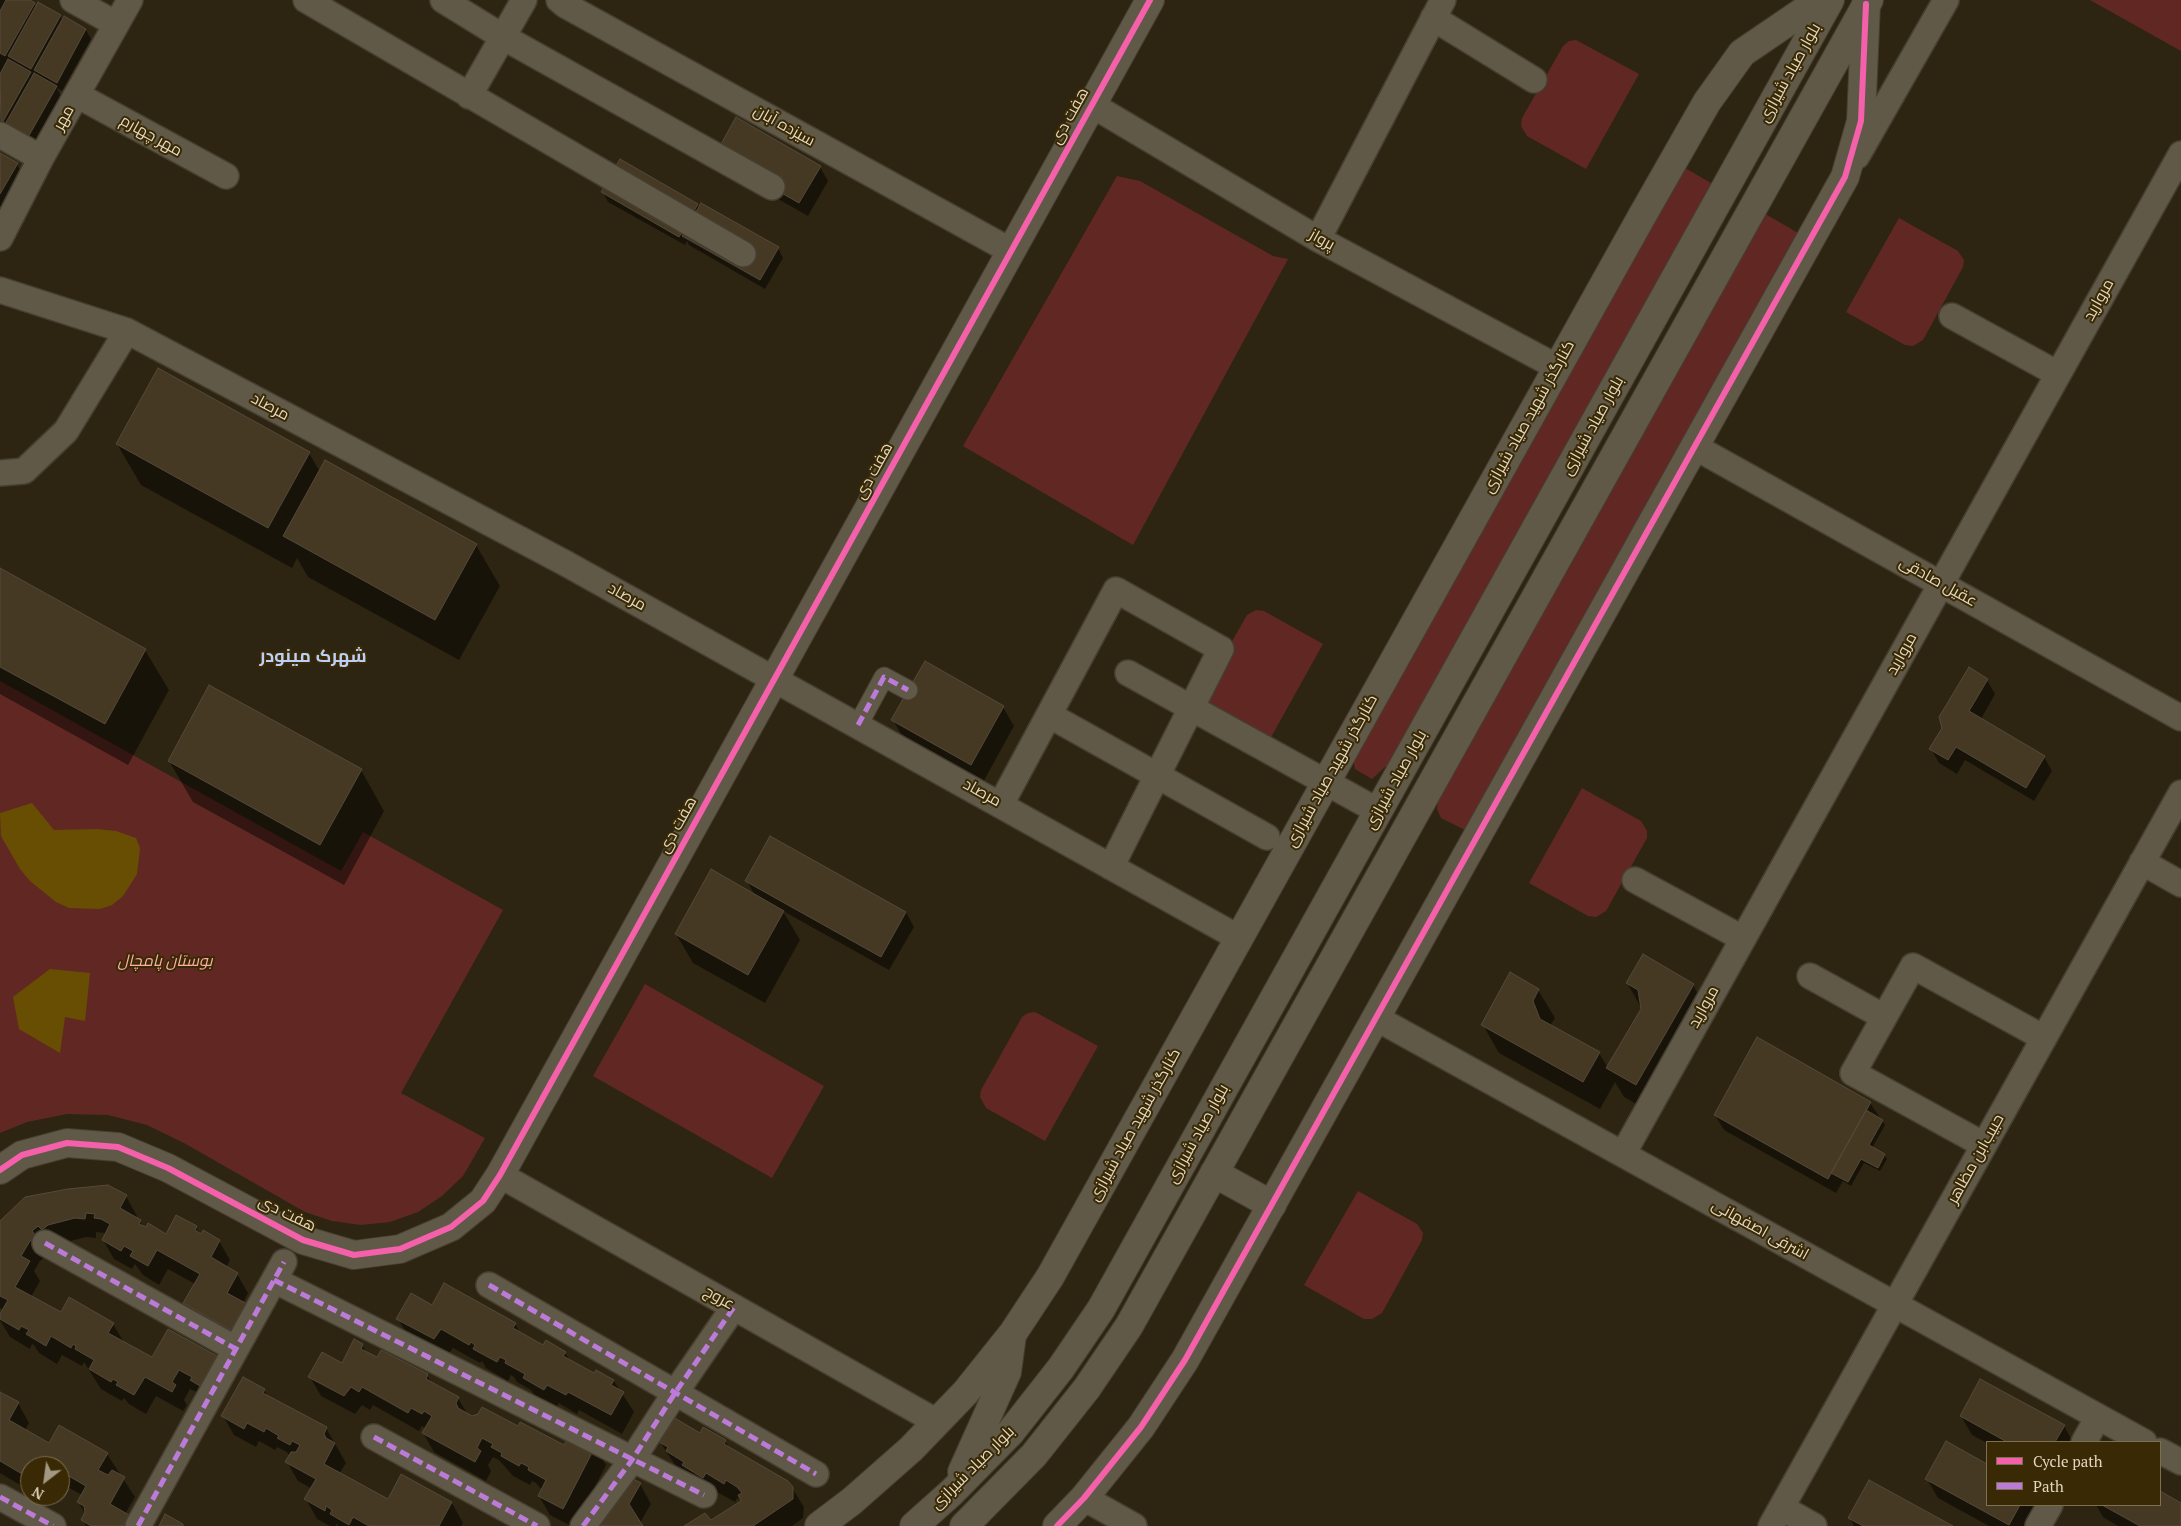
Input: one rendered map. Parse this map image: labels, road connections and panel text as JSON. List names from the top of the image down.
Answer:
{
  "streets": {
    "main road": ["بلوار صیاد شیرازی", "هفت دی", "کنارگذر شهید صیاد شیرازی"],
    "street": [
      "مهر",
      "سیزده آبان",
      "مهر چهارم",
      "پرواز",
      "مروارید",
      "مرصاد",
      "عقیل صادقی",
      "حبیب‌ابن مظاهر",
      "اشرفی اصفهانی",
      "عروج"
    ]
  },
  "crossings": [
    ["هفت دی", "سیزده آبان"],
    ["هفت دی", "پرواز"],
    ["هفت دی", "مرصاد"],
    ["هفت دی", "عروج"],
    ["مهر", "مهر چهارم"],
    ["پرواز", "کنارگذر شهید صیاد شیرازی"],
    ["مروارید", "عقیل صادقی"],
    ["مروارید", "اشرفی اصفهانی"],
    ["مرصاد", "کنارگذر شهید صیاد شیرازی"],
    ["کنارگذر شهید صیاد شیرازی", "عروج"],
    ["حبیب‌ابن مظاهر", "اشرفی اصفهانی"]
  ],
  "districts": ["شهرک مینودر"],
  "parks": ["بوستان پامچال"],
  "legend": ["Cycle path", "Path"],
  "north": "bottom left"
}
